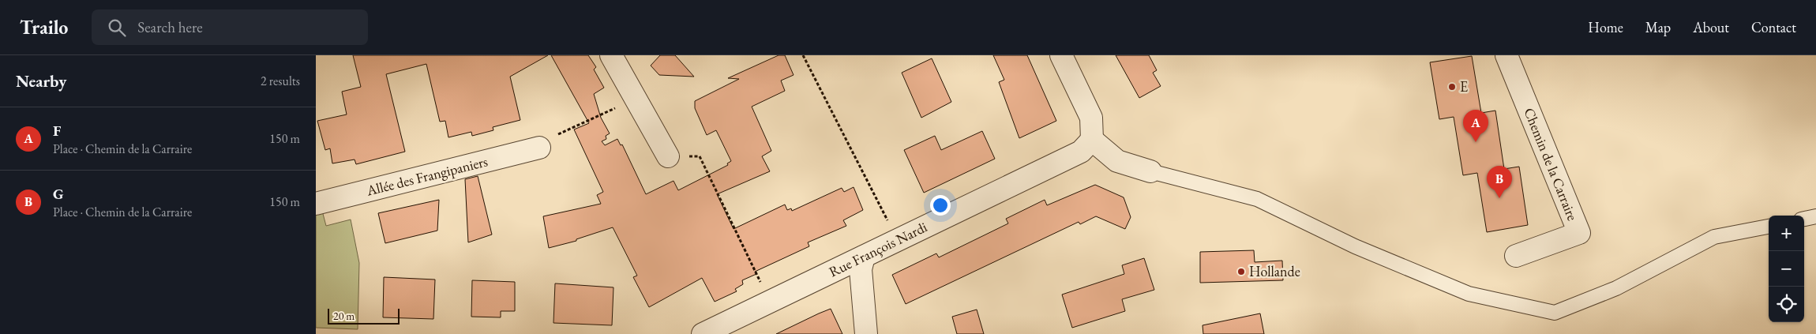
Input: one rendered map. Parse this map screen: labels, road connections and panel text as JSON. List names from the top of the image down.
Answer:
{
  "streets": {
    "street": ["Chemin de la Carraire", "Allée des Frangipaniers", "Rue François Nardi"]
  },
  "places": ["E", "Hollande"],
  "scale_bar": "20 m",
  "page": {
    "header": "Trailo",
    "search": "Search here",
    "nav": [
      "Home",
      "Map",
      "About",
      "Contact"
    ],
    "heading": ["Nearby", "2 results"],
    "list": [
      {
        "mark": "A",
        "name": "F",
        "note": "Place · Chemin de la Carraire",
        "value": "150 m"
      },
      {
        "mark": "B",
        "name": "G",
        "note": "Place · Chemin de la Carraire",
        "value": "150 m"
      }
    ],
    "pins": ["A", "B"],
    "map_buttons": ["+", "−"],
    "scale": "20 m"
  }
}
